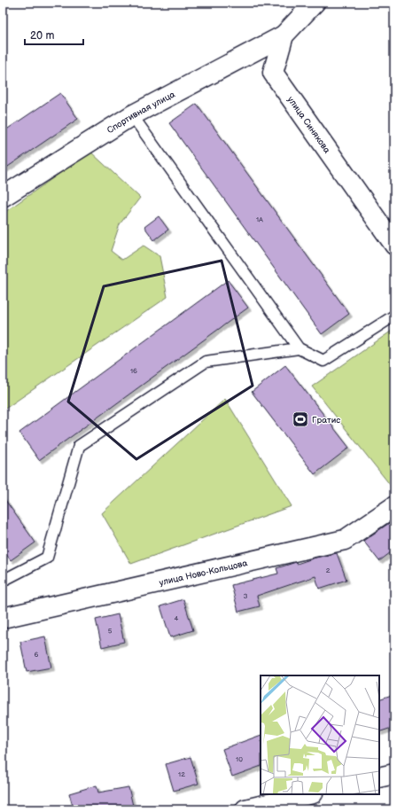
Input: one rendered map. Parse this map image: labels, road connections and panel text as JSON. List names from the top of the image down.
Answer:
{
  "streets": {
    "street": ["Спортивная улица", "улица Синякова", "улица Ново-Кольцова"]
  },
  "crossings": [
    ["Спортивная улица", "улица Синякова"]
  ],
  "places": {
    "sports": ["Гратис"]
  },
  "house_numbers": [
    "1А",
    "16",
    "2",
    "3",
    "4",
    "5",
    "6",
    "10",
    "12"
  ],
  "scale_bar": "20 m"
}
